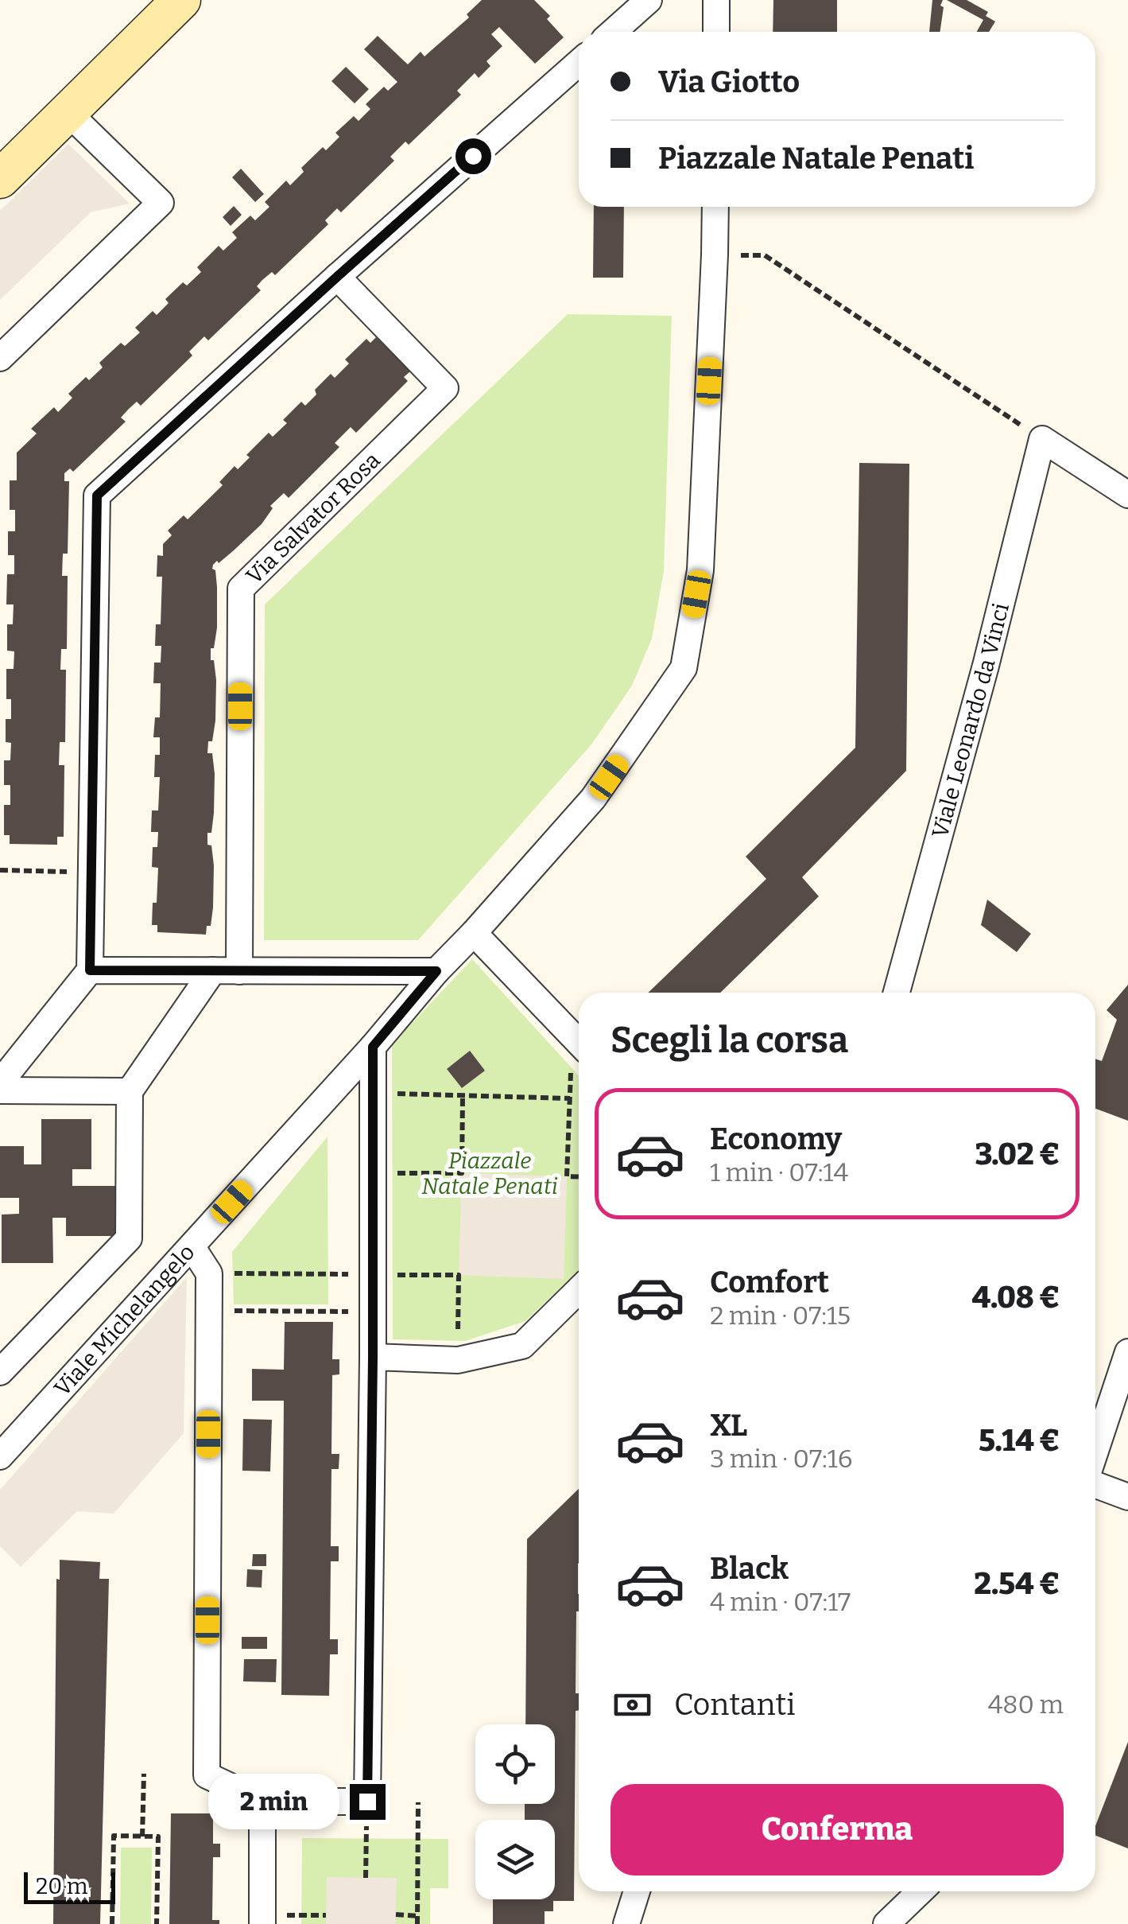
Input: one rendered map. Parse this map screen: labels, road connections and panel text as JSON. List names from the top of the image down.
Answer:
{
  "streets": {
    "street": ["Via Salvator Rosa", "Viale Leonardo da Vinci", "Viale Michelangelo"]
  },
  "parks": ["Piazzale Natale Penati"],
  "scale_bar": "20 m",
  "page": {
    "banner": ["Via Giotto", "Piazzale Natale Penati"],
    "heading": "Scegli la corsa",
    "list": [
      {
        "name": "Economy",
        "note": "1 min · 07:14",
        "value": "3.02 €"
      },
      {
        "name": "Comfort",
        "note": "2 min · 07:15",
        "value": "4.08 €"
      },
      {
        "name": "XL",
        "note": "3 min · 07:16",
        "value": "5.14 €"
      },
      {
        "name": "Black",
        "note": "4 min · 07:17",
        "value": "2.54 €"
      }
    ],
    "pay": ["Contanti", "480 m"],
    "buttons": "Conferma",
    "bubble": "2 min",
    "scale": "20 m"
  }
}
